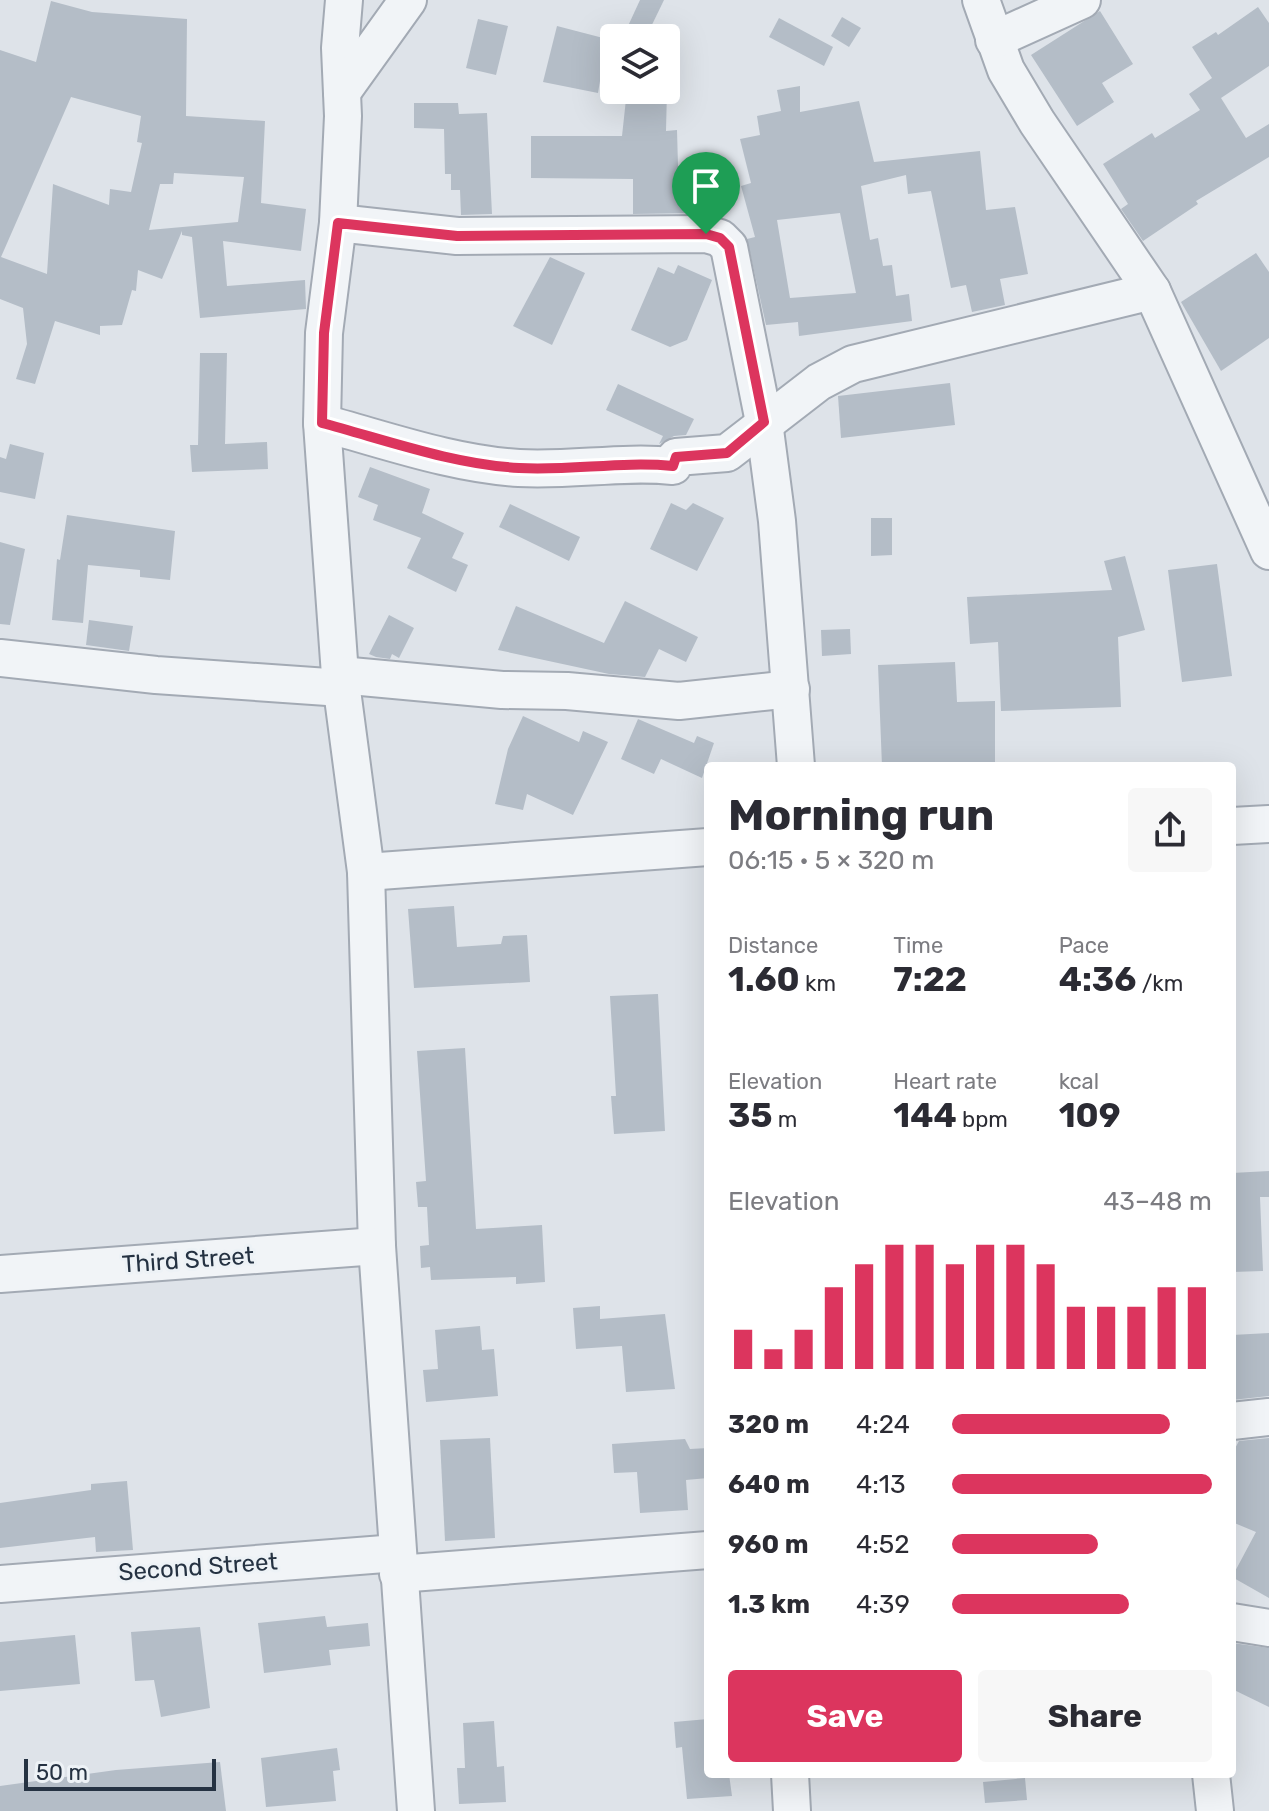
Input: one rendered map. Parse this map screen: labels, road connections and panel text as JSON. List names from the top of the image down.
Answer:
{
  "streets": {
    "street": ["Third Street", "Second Street"]
  },
  "scale_bar": "50 m",
  "page": {
    "heading": ["Morning run", "06:15 · 5 × 320 m"],
    "stats": [
      ["Distance", "1.60 km"],
      ["Time", "7:22"],
      ["Pace", "4:36 /km"],
      ["Elevation", "35 m"],
      ["Heart rate", "144 bpm"],
      ["kcal", "109"]
    ],
    "chart": ["Elevation", "43–48 m"],
    "list": [
      {
        "name": "320 m",
        "note": "4:24"
      },
      {
        "name": "640 m",
        "note": "4:13"
      },
      {
        "name": "960 m",
        "note": "4:52"
      },
      {
        "name": "1.3 km",
        "note": "4:39"
      }
    ],
    "buttons": ["Save", "Share"],
    "scale": "50 m"
  }
}
